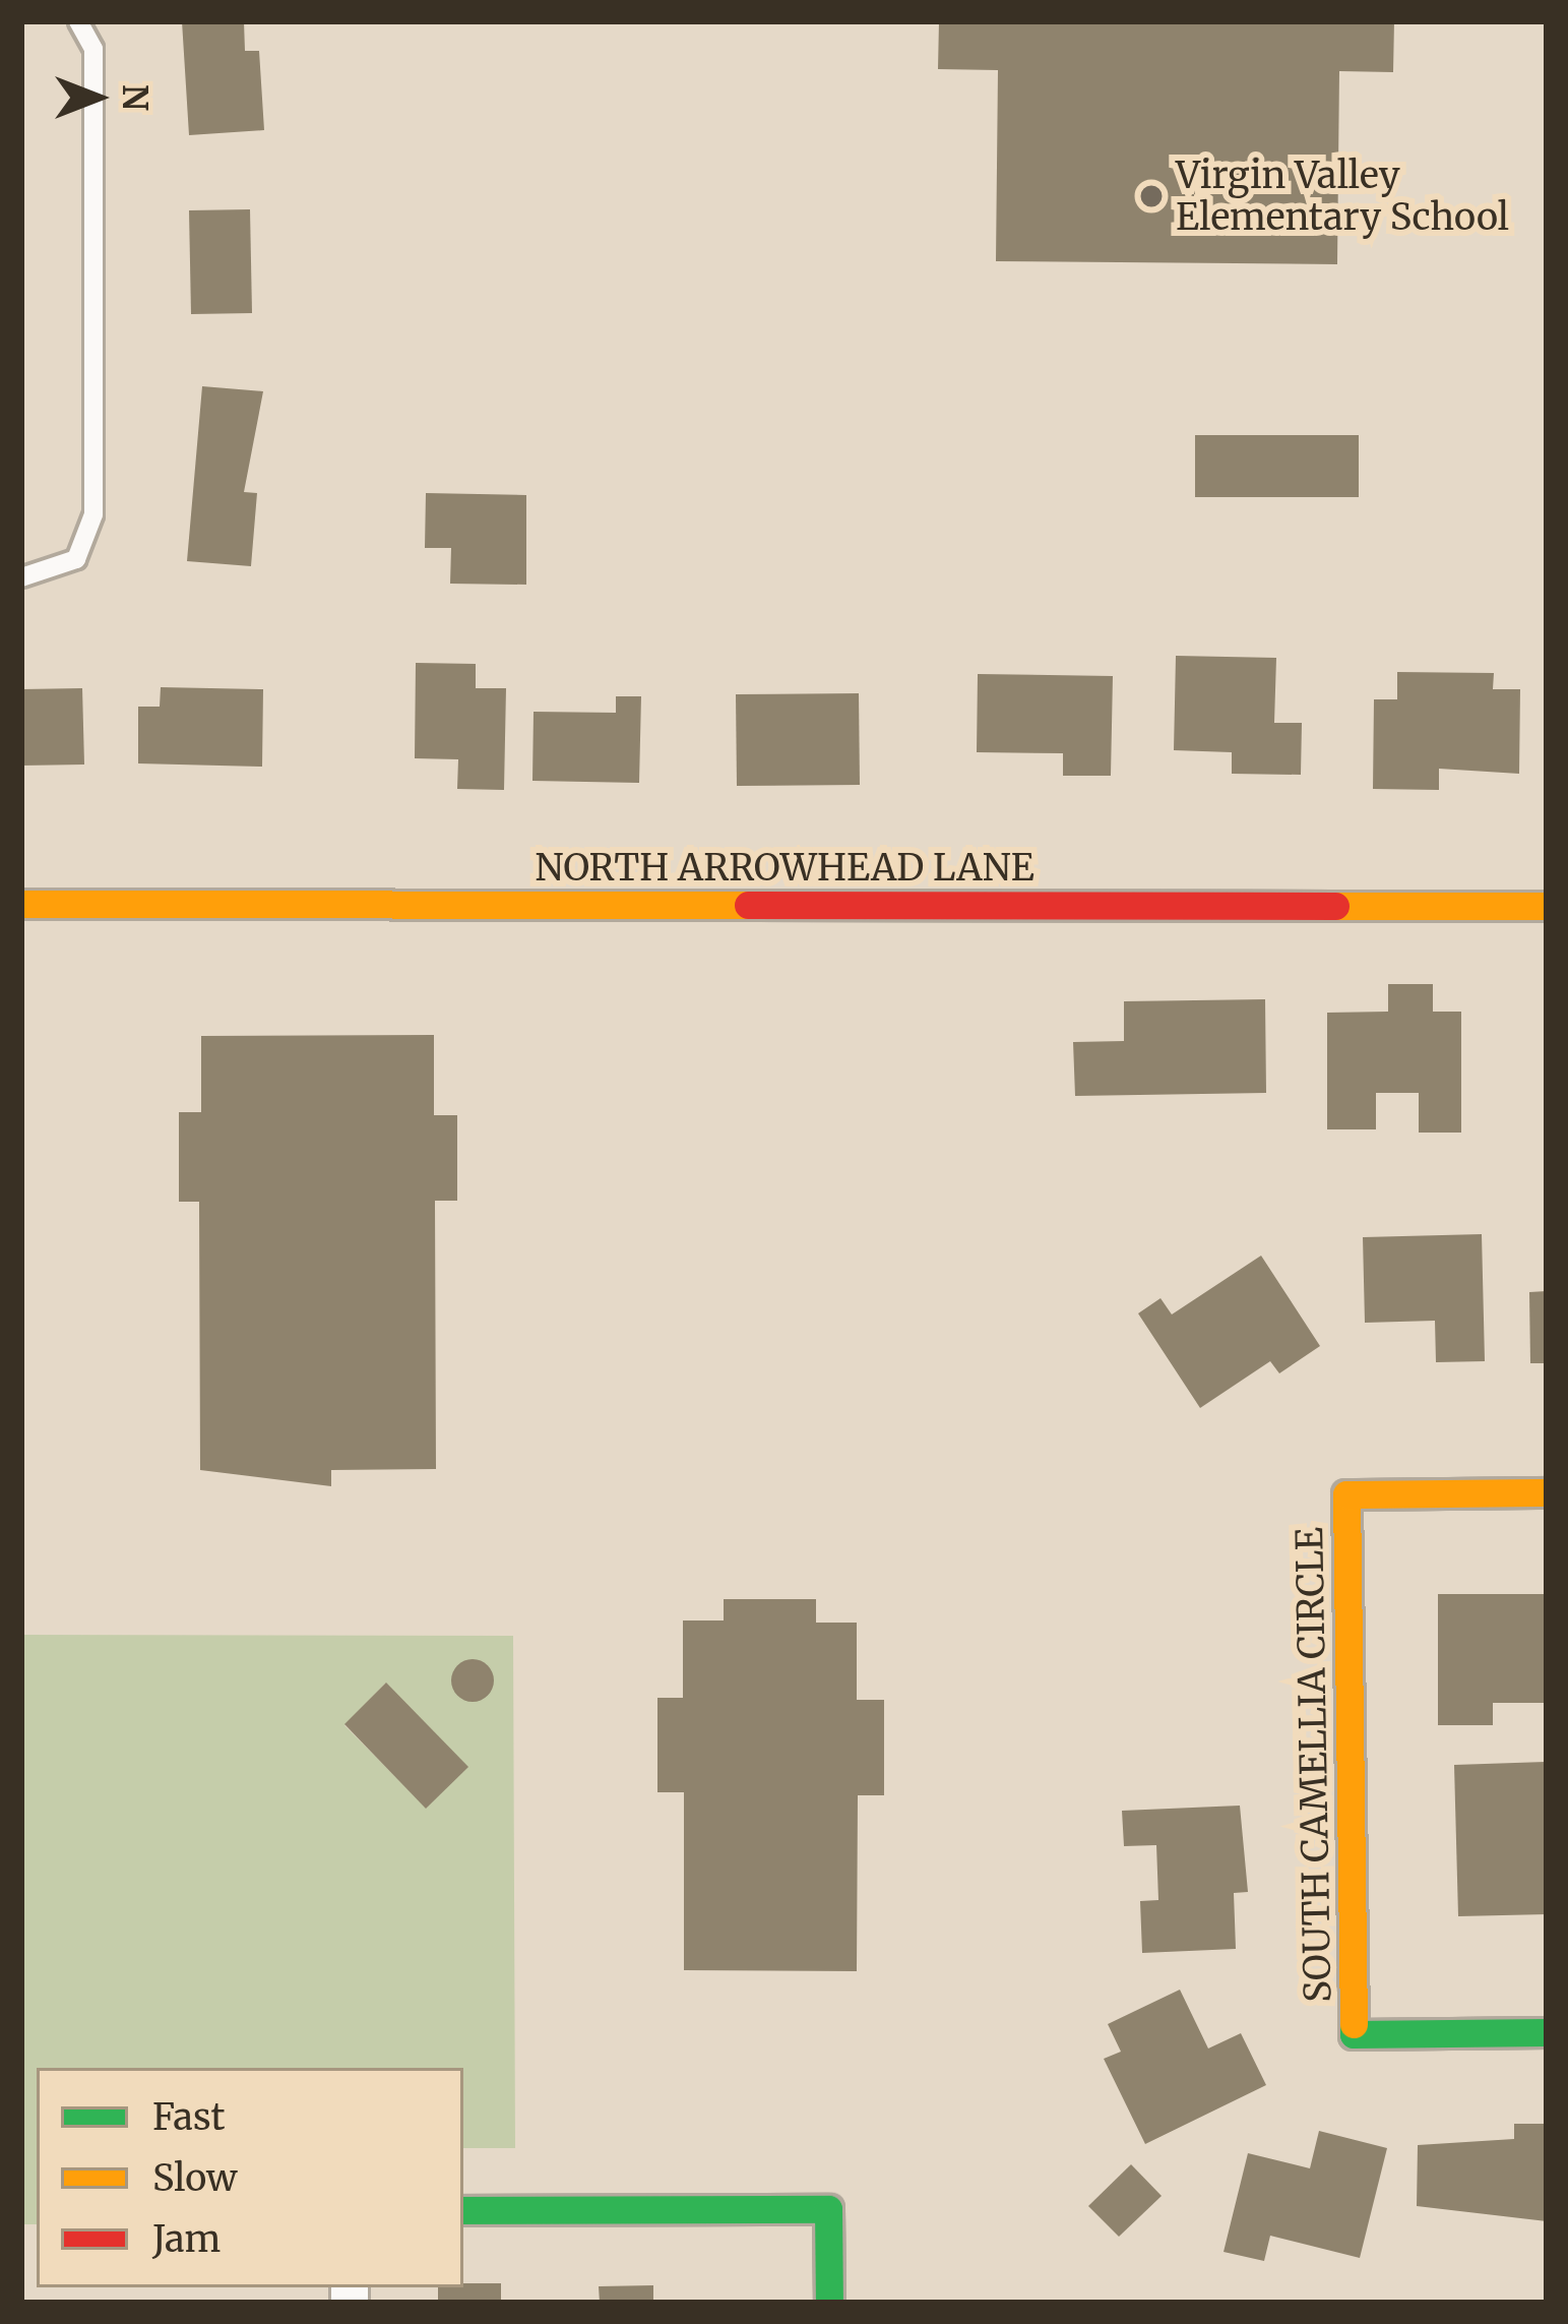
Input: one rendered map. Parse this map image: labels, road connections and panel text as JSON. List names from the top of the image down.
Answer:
{
  "streets": {
    "street": ["NORTH ARROWHEAD LANE", "SOUTH CAMELLIA CIRCLE"]
  },
  "places": ["Virgin Valley Elementary School"],
  "legend": ["Fast", "Slow", "Jam"],
  "north": "right"
}
